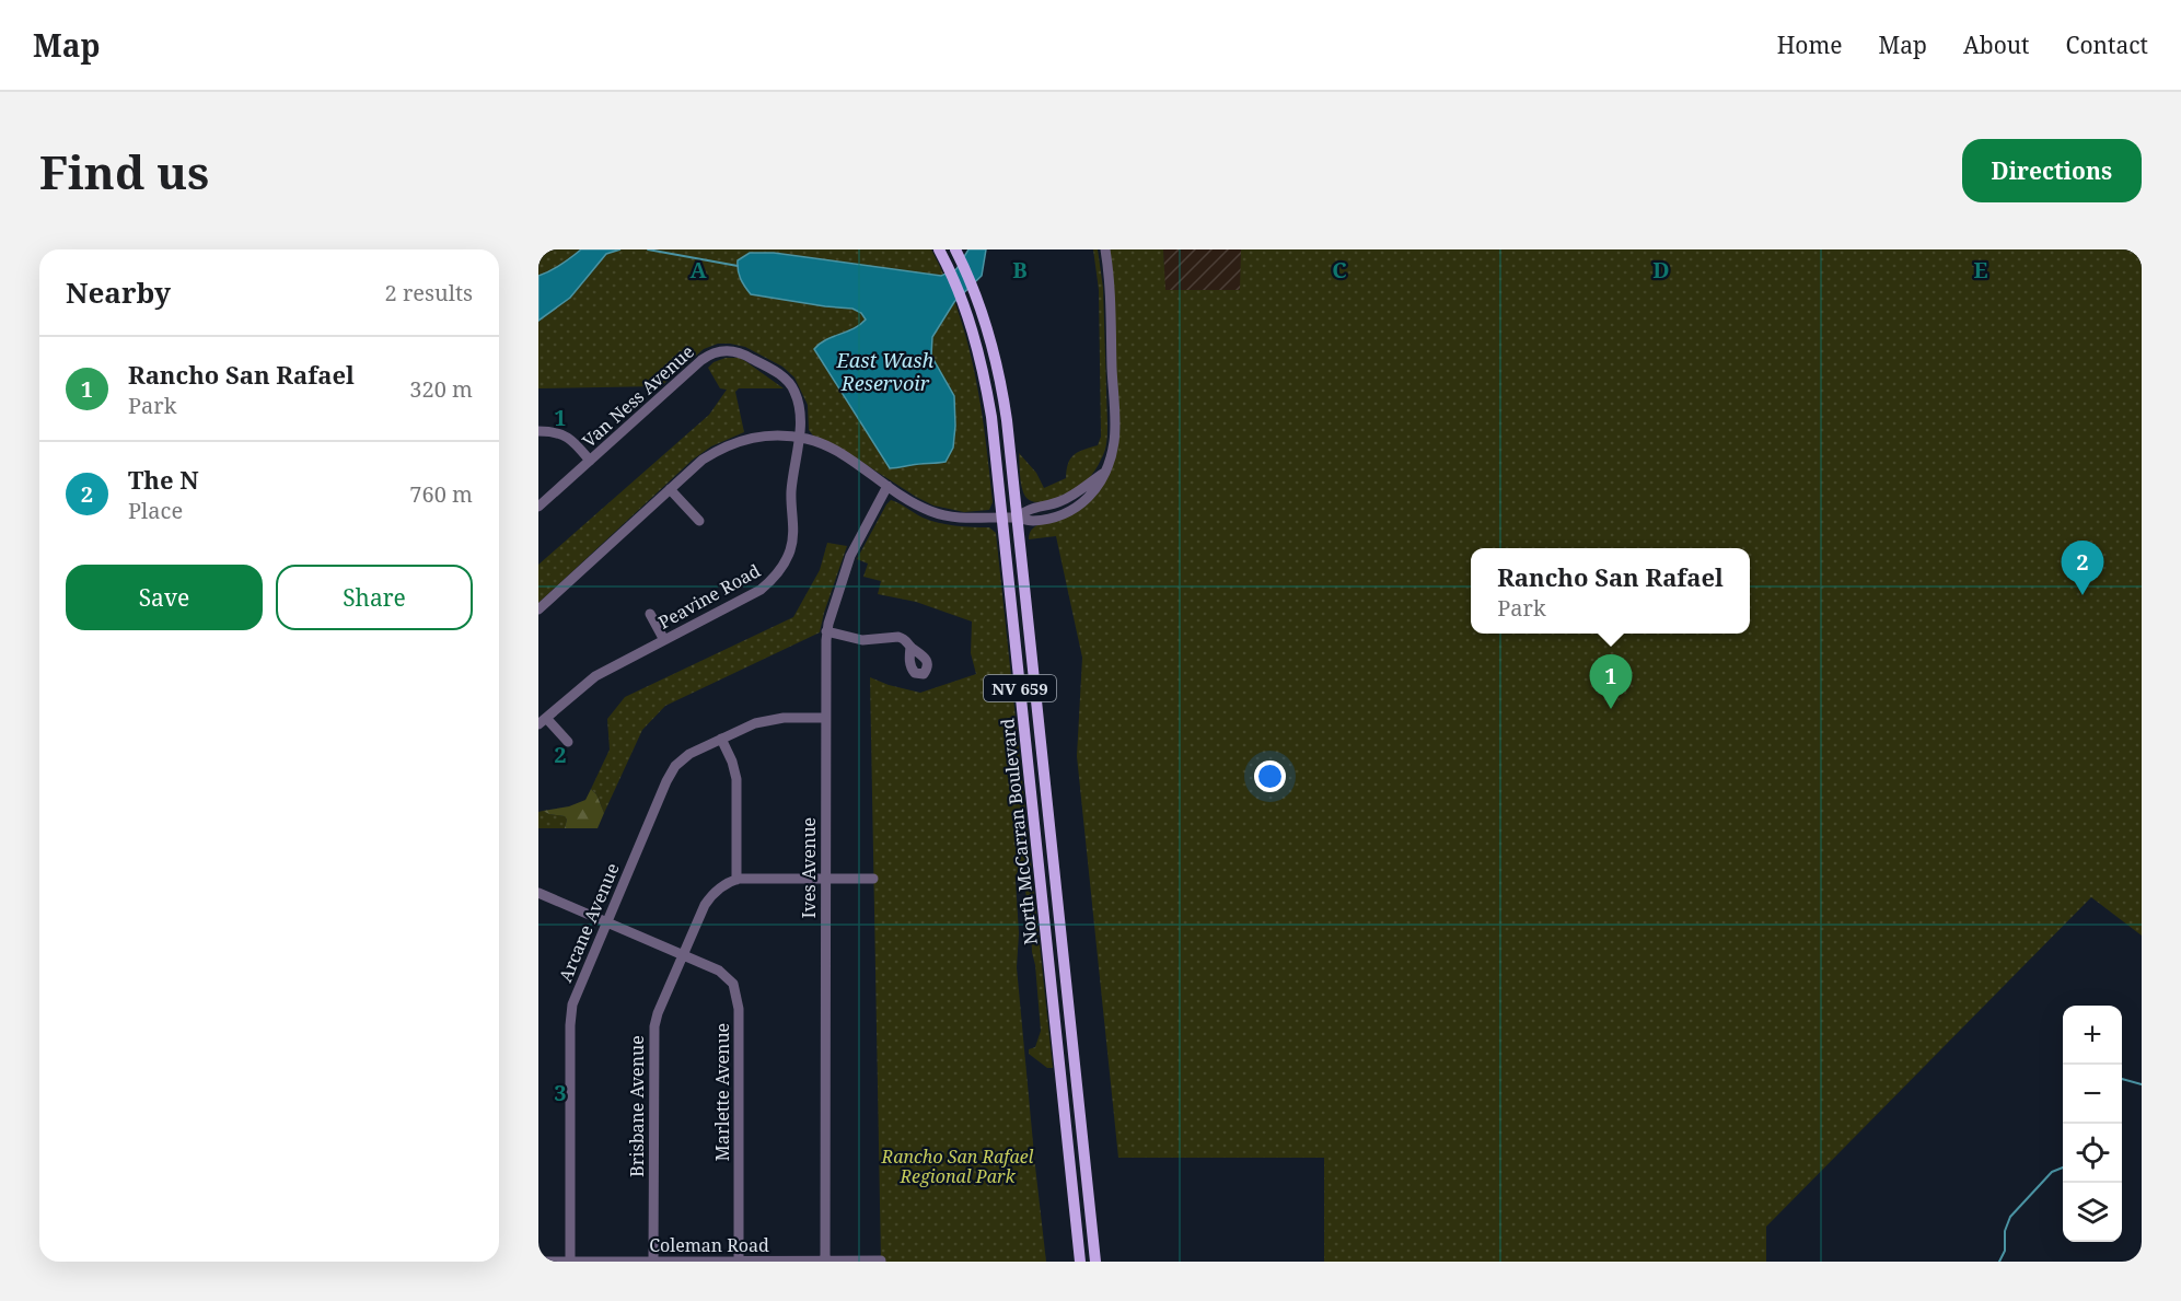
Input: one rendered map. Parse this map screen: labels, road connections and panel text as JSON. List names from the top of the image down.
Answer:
{
  "streets": {
    "main road": ["NV 659", "North McCarran Boulevard"],
    "street": [
      "Van Ness Avenue",
      "Peavine Road",
      "Ives Avenue",
      "Arcane Avenue",
      "Marlette Avenue",
      "Brisbane Avenue",
      "Coleman Road"
    ]
  },
  "crossings": [
    ["Van Ness Avenue", "Peavine Road"],
    ["Ives Avenue", "Arcane Avenue"],
    ["Ives Avenue", "Coleman Road"],
    ["Arcane Avenue", "Marlette Avenue"],
    ["Arcane Avenue", "Coleman Road"],
    ["Marlette Avenue", "Brisbane Avenue"],
    ["Marlette Avenue", "Coleman Road"],
    ["Brisbane Avenue", "Coleman Road"]
  ],
  "water": ["East Wash Reservoir"],
  "parks": ["Rancho San Rafael Regional Park"],
  "page": {
    "header": "Map",
    "nav": [
      "Home",
      "Map",
      "About",
      "Contact"
    ],
    "buttons": [
      "Directions",
      ["Save", "Share"]
    ],
    "title": "Find us",
    "heading": ["Nearby", "2 results"],
    "list": [
      {
        "mark": "1",
        "name": "Rancho San Rafael",
        "note": "Park",
        "value": "320 m"
      },
      {
        "mark": "2",
        "name": "The N",
        "note": "Place",
        "value": "760 m"
      }
    ],
    "pins": ["2", "1"],
    "popup": ["Rancho San Rafael", "Park"],
    "map_buttons": ["+", "−"]
  },
  "grid": {
    "columns": [
      "A",
      "B",
      "C",
      "D",
      "E"
    ],
    "rows": ["1", "2", "3"]
  }
}
